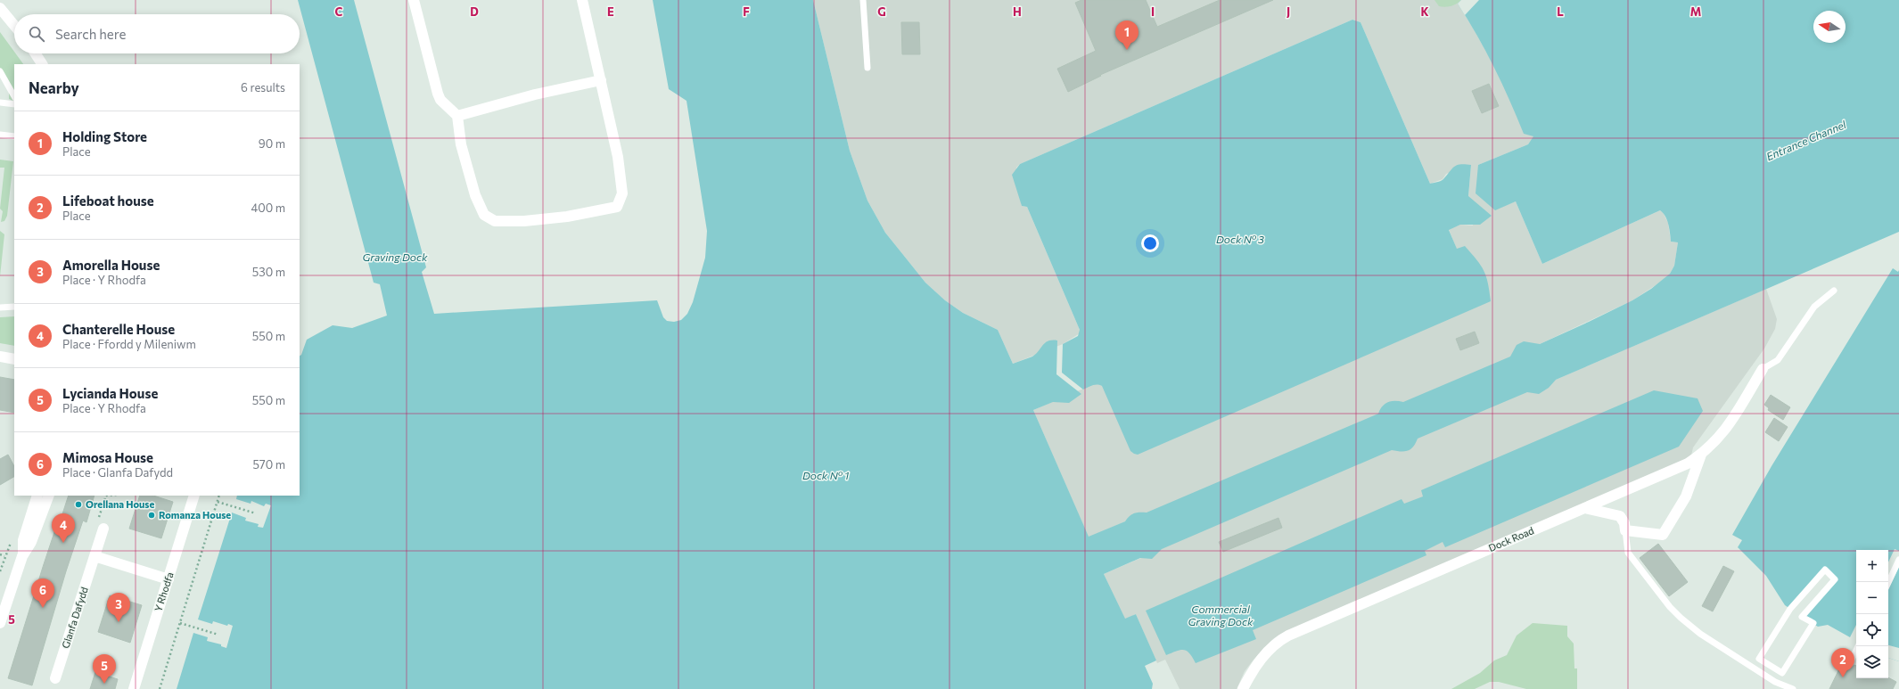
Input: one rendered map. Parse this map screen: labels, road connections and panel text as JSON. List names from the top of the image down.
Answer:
{
  "streets": {
    "street": ["Dock Road", "Y Rhodfa", "Glanfa Dafydd"]
  },
  "water": [
    "Entrance Channel",
    "Dock Nº 3",
    "Graving Dock",
    "Dock Nº 1",
    "Commercial Graving Dock"
  ],
  "places": ["Orellana House", "Romanza House"],
  "north": "left",
  "page": {
    "search": "Search here",
    "pins": [
      "1",
      "4",
      "6",
      "3",
      "2",
      "5"
    ],
    "heading": ["Nearby", "6 results"],
    "list": [
      {
        "mark": "1",
        "name": "Holding Store",
        "note": "Place",
        "value": "90 m"
      },
      {
        "mark": "2",
        "name": "Lifeboat house",
        "note": "Place",
        "value": "400 m"
      },
      {
        "mark": "3",
        "name": "Amorella House",
        "note": "Place · Y Rhodfa",
        "value": "530 m"
      },
      {
        "mark": "4",
        "name": "Chanterelle House",
        "note": "Place · Ffordd y Mileniwm",
        "value": "550 m"
      },
      {
        "mark": "5",
        "name": "Lycianda House",
        "note": "Place · Y Rhodfa",
        "value": "550 m"
      },
      {
        "mark": "6",
        "name": "Mimosa House",
        "note": "Place · Glanfa Dafydd",
        "value": "570 m"
      }
    ],
    "map_buttons": ["+", "−"]
  },
  "grid": {
    "columns": [
      "C",
      "D",
      "E",
      "F",
      "G",
      "H",
      "I",
      "J",
      "K",
      "L",
      "M"
    ],
    "rows": ["5"]
  }
}
